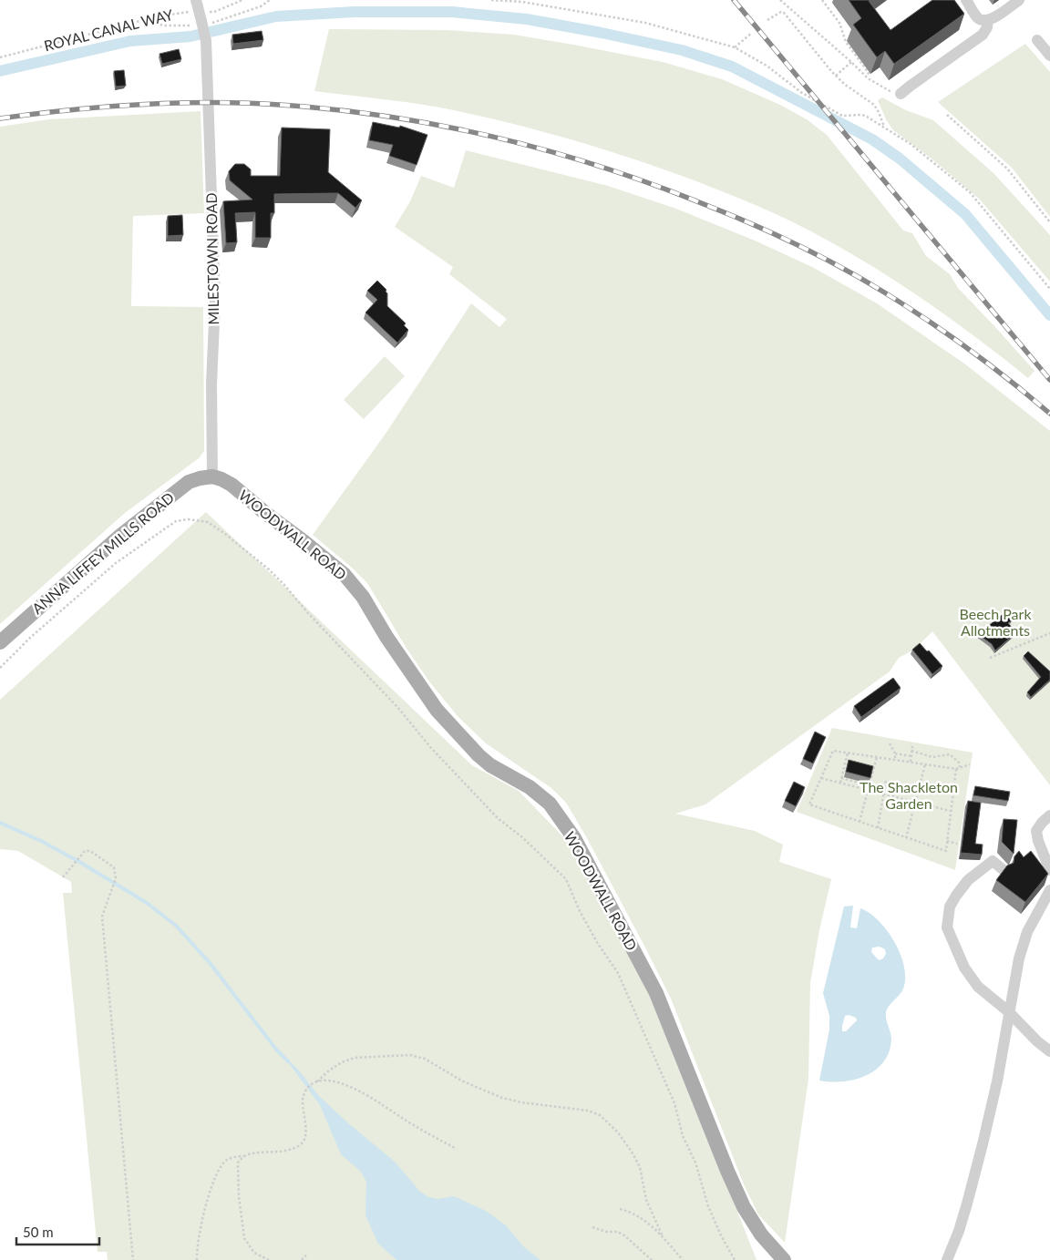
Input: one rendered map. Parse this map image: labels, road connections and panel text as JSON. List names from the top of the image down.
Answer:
{
  "streets": {
    "main road": ["WOODWALL ROAD", "ANNA LIFFEY MILLS ROAD"],
    "street": ["MILESTOWN ROAD"],
    "path": ["ROYAL CANAL WAY"]
  },
  "crossings": [
    ["ROYAL CANAL WAY", "MILESTOWN ROAD"],
    ["MILESTOWN ROAD", "WOODWALL ROAD"],
    ["MILESTOWN ROAD", "ANNA LIFFEY MILLS ROAD"],
    ["WOODWALL ROAD", "ANNA LIFFEY MILLS ROAD"]
  ],
  "parks": ["Beech Park Allotments", "The Shackleton Garden"],
  "scale_bar": "50 m"
}
